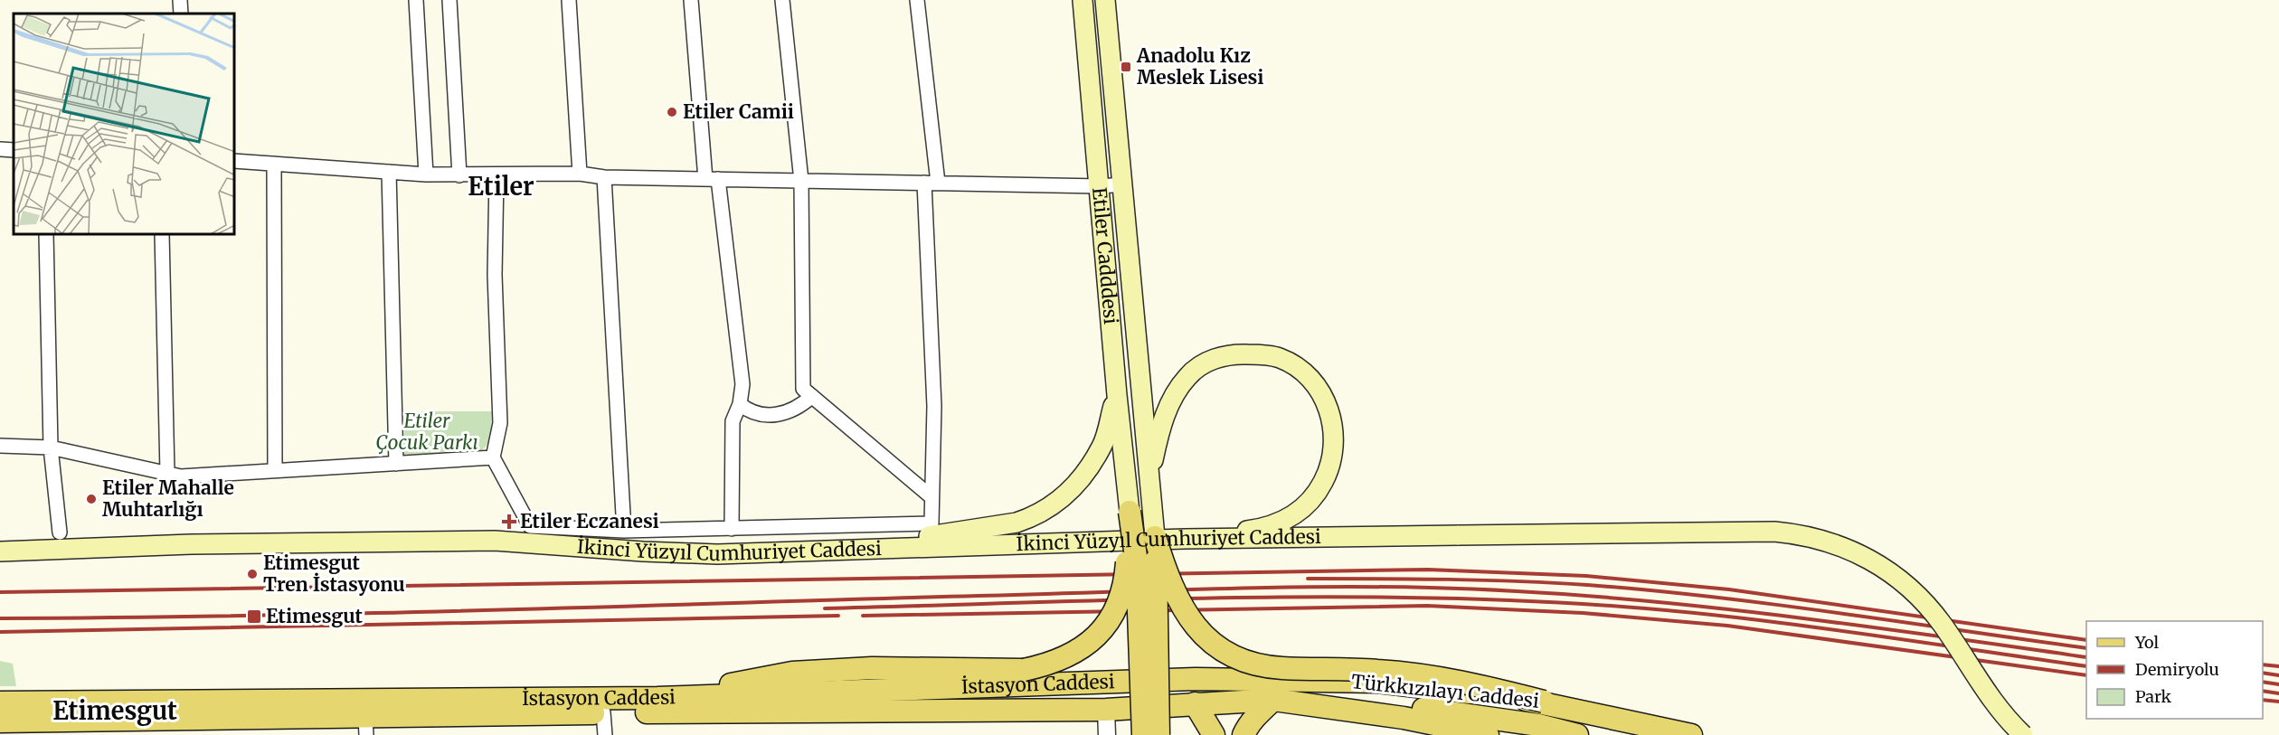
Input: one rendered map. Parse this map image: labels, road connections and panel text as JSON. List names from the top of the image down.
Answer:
{
  "streets": {
    "main road": [
      "Etiler Cadddesi",
      "İkinci Yüzyıl Cumhuriyet Caddesi",
      "İstasyon Caddesi",
      "Türkkızılayı Caddesi"
    ]
  },
  "crossings": [
    ["İstasyon Caddesi", "Türkkızılayı Caddesi"]
  ],
  "districts": ["Etiler", "Etimesgut"],
  "parks": ["Etiler Çocuk Parkı"],
  "places": {
    "transit": ["Anadolu Kız Meslek Lisesi", "Etimesgut"],
    "other": ["Etiler Camii", "Etiler Mahalle Muhtarlığı", "Etimesgut Tren İstasyonu"],
    "health": ["Etiler Eczanesi"]
  },
  "legend": ["Yol", "Demiryolu", "Park"]
}
